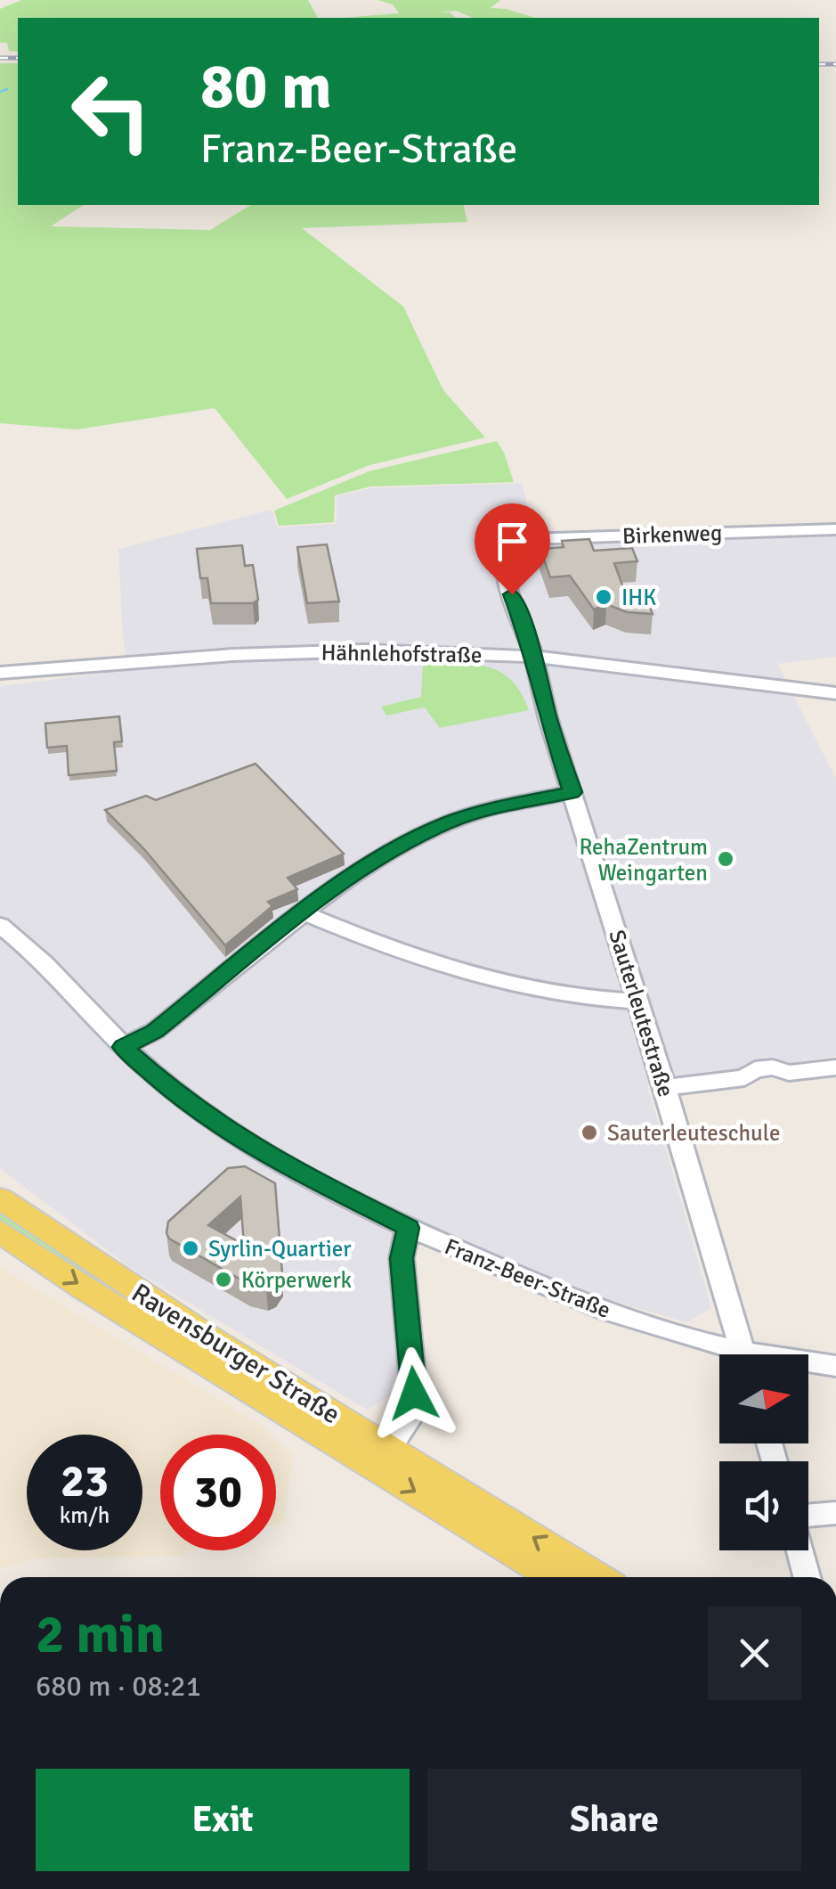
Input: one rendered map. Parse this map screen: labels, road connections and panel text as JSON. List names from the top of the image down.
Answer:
{
  "streets": {
    "main road": ["Ravensburger Straße"],
    "street": [
      "Birkenweg",
      "Hähnlehofstraße",
      "Sauterleutestraße",
      "Franz-Beer-Straße"
    ]
  },
  "crossings": [
    ["Birkenweg", "Sauterleutestraße"],
    ["Hähnlehofstraße", "Sauterleutestraße"]
  ],
  "places": [
    "IHK",
    "RehaZentrum Weingarten",
    "Sauterleuteschule",
    "Syrlin-Quartier",
    "Körperwerk"
  ],
  "north": "right",
  "page": {
    "turn": ["80 m", "Franz-Beer-Straße"],
    "speed": "23 km/h",
    "limit": "30",
    "heading": ["2 min", "680 m · 08:21"],
    "buttons": ["Exit", "Share"]
  }
}
